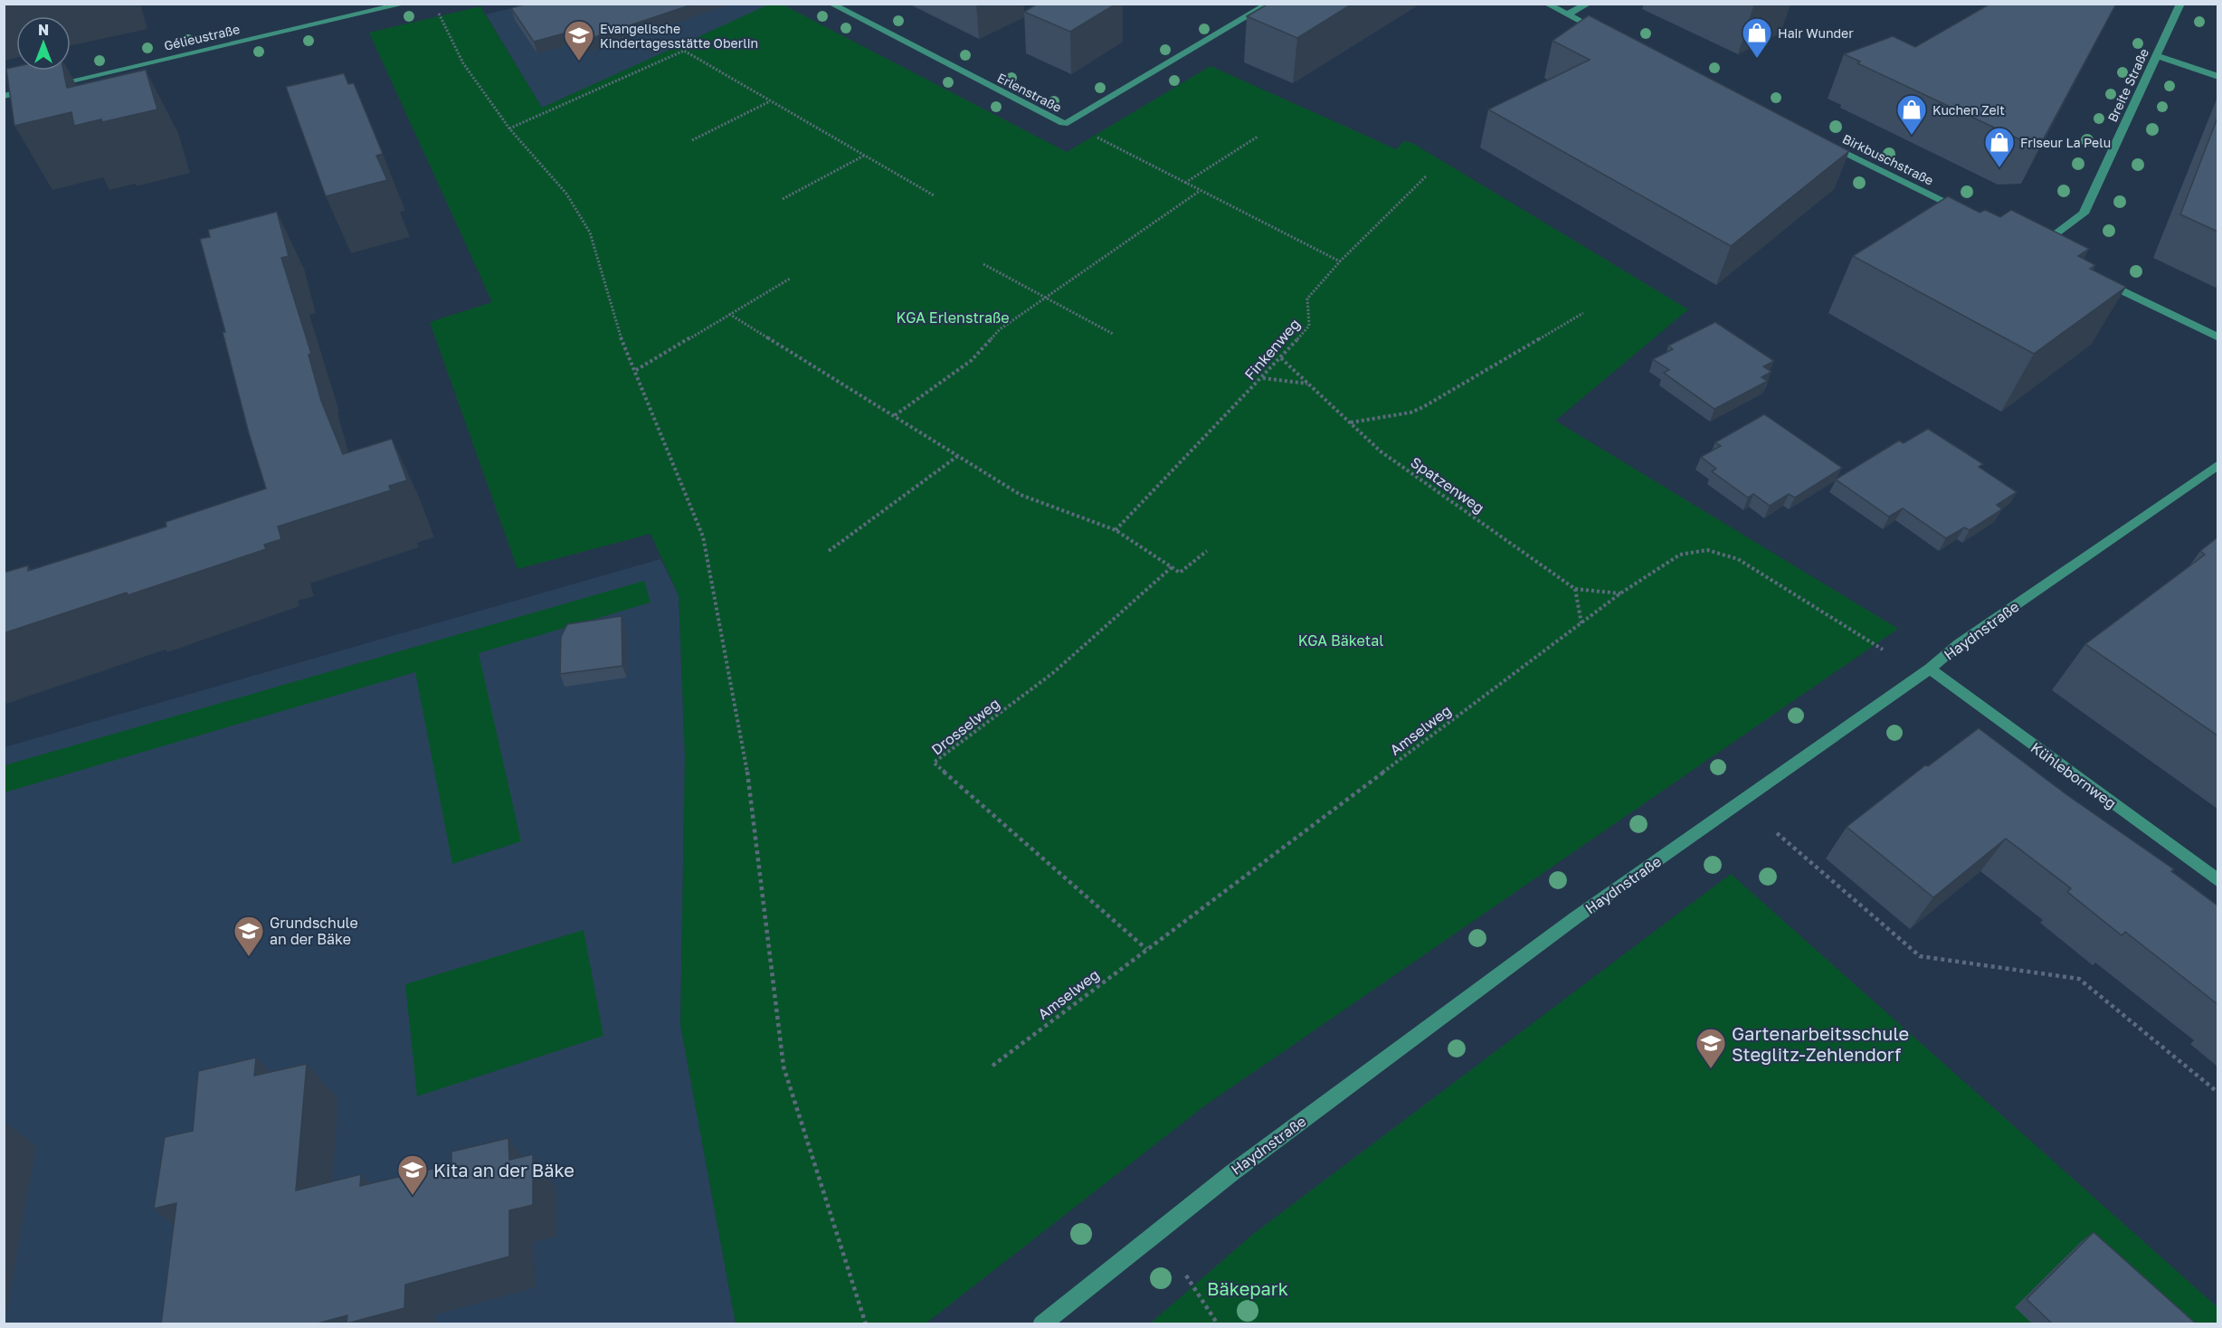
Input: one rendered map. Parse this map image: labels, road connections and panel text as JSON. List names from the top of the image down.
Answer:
{
  "streets": {
    "street": [
      "Gélieustraße",
      "Breite Straße",
      "Erlenstraße",
      "Birkbuschstraße",
      "Haydnstraße",
      "Kühlebornweg"
    ],
    "path": [
      "Finkenweg",
      "Spatzenweg",
      "Drosselweg",
      "Amselweg"
    ]
  },
  "crossings": [
    ["Finkenweg", "Spatzenweg"],
    ["Spatzenweg", "Amselweg"],
    ["Haydnstraße", "Kühlebornweg"],
    ["Drosselweg", "Amselweg"]
  ],
  "parks": ["KGA Erlenstraße", "KGA Bäketal", "Bäkepark"],
  "places": {
    "shop": ["Hair Wunder", "Kuchen Zeit", "Friseur La Pelu"],
    "school or university": [
      "Evangelische Kindertagesstätte Oberlin",
      "Grundschule an der Bäke",
      "Gartenarbeitsschule Steglitz-Zehlendorf",
      "Kita an der Bäke"
    ]
  },
  "north": "top"
}
